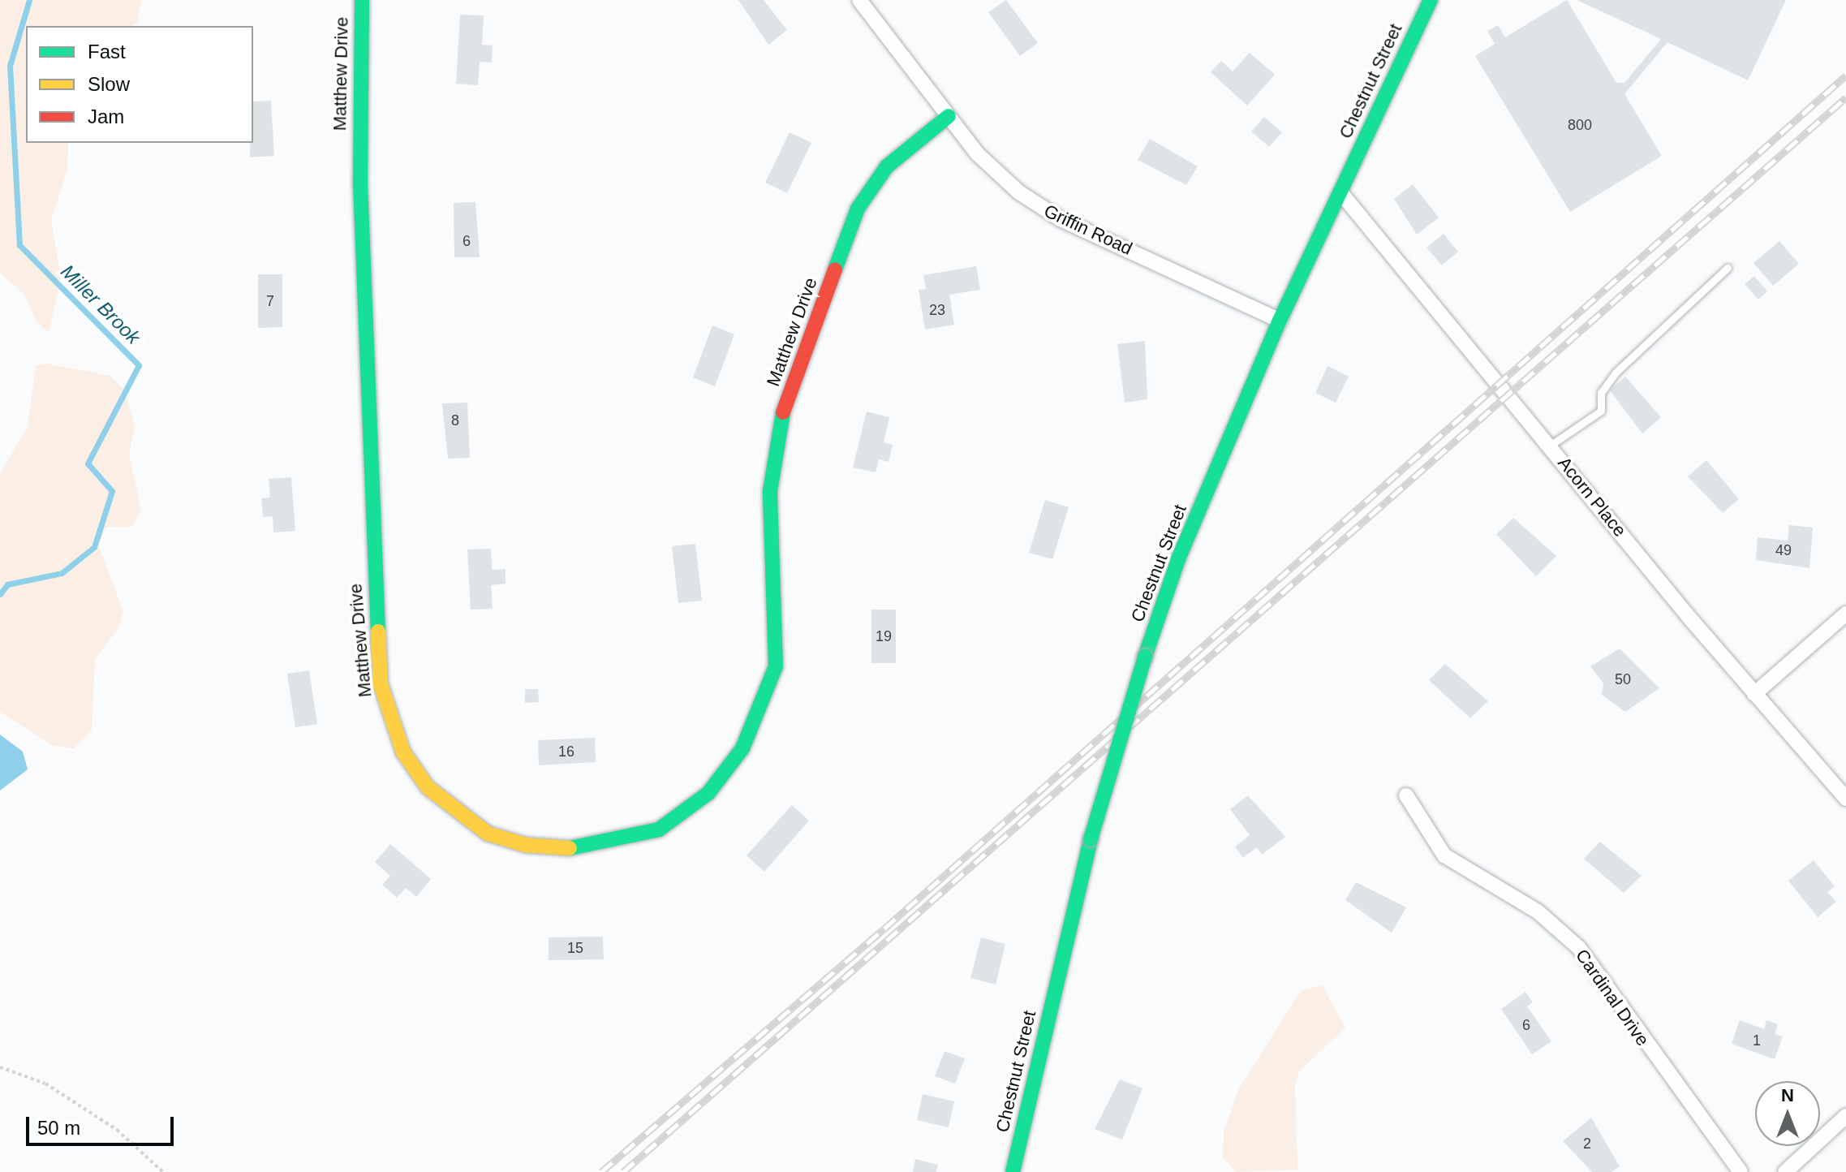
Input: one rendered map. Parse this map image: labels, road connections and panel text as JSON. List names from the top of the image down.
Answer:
{
  "streets": {
    "street": [
      "Matthew Drive",
      "Chestnut Street",
      "Griffin Road",
      "Acorn Place",
      "Cardinal Drive"
    ]
  },
  "crossings": [
    ["Matthew Drive", "Griffin Road"],
    ["Chestnut Street", "Griffin Road"],
    ["Chestnut Street", "Acorn Place"]
  ],
  "water": ["Miller Brook"],
  "house_numbers": [
    "800",
    "6",
    "7",
    "23",
    "8",
    "49",
    "19",
    "50",
    "16",
    "15",
    "6",
    "1",
    "2"
  ],
  "legend": ["Fast", "Slow", "Jam"],
  "scale_bar": "50 m",
  "north": "top"
}
